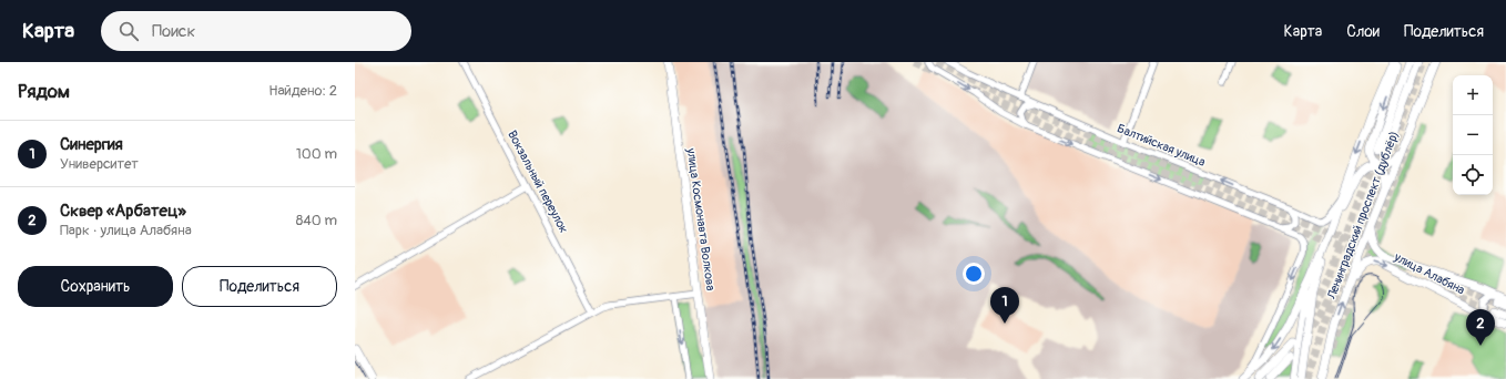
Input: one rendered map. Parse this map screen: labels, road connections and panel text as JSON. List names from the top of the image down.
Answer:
{
  "streets": {
    "main road": ["Ленинградский проспект (дублёр)", "улица Космонавта Волкова", "улица Алабяна"],
    "street": ["Балтийская улица", "Вокзальный переулок"]
  },
  "crossings": [
    ["Балтийская улица", "Ленинградский проспект (дублёр)"],
    ["Ленинградский проспект (дублёр)", "улица Алабяна"]
  ],
  "one_way": ["улица Алабяна"],
  "page": {
    "header": "Карта",
    "search": "Поиск",
    "nav": ["Карта", "Слои", "Поделиться"],
    "heading": ["Рядом", "Найдено: 2"],
    "map_buttons": ["+", "−"],
    "list": [
      {
        "mark": "1",
        "name": "Синергия",
        "note": "Университет",
        "value": "100 m"
      },
      {
        "mark": "2",
        "name": "Сквер «Арбатец»",
        "note": "Парк · улица Алабяна",
        "value": "840 m"
      }
    ],
    "buttons": ["Сохранить", "Поделиться"],
    "pins": ["1", "2"]
  }
}
